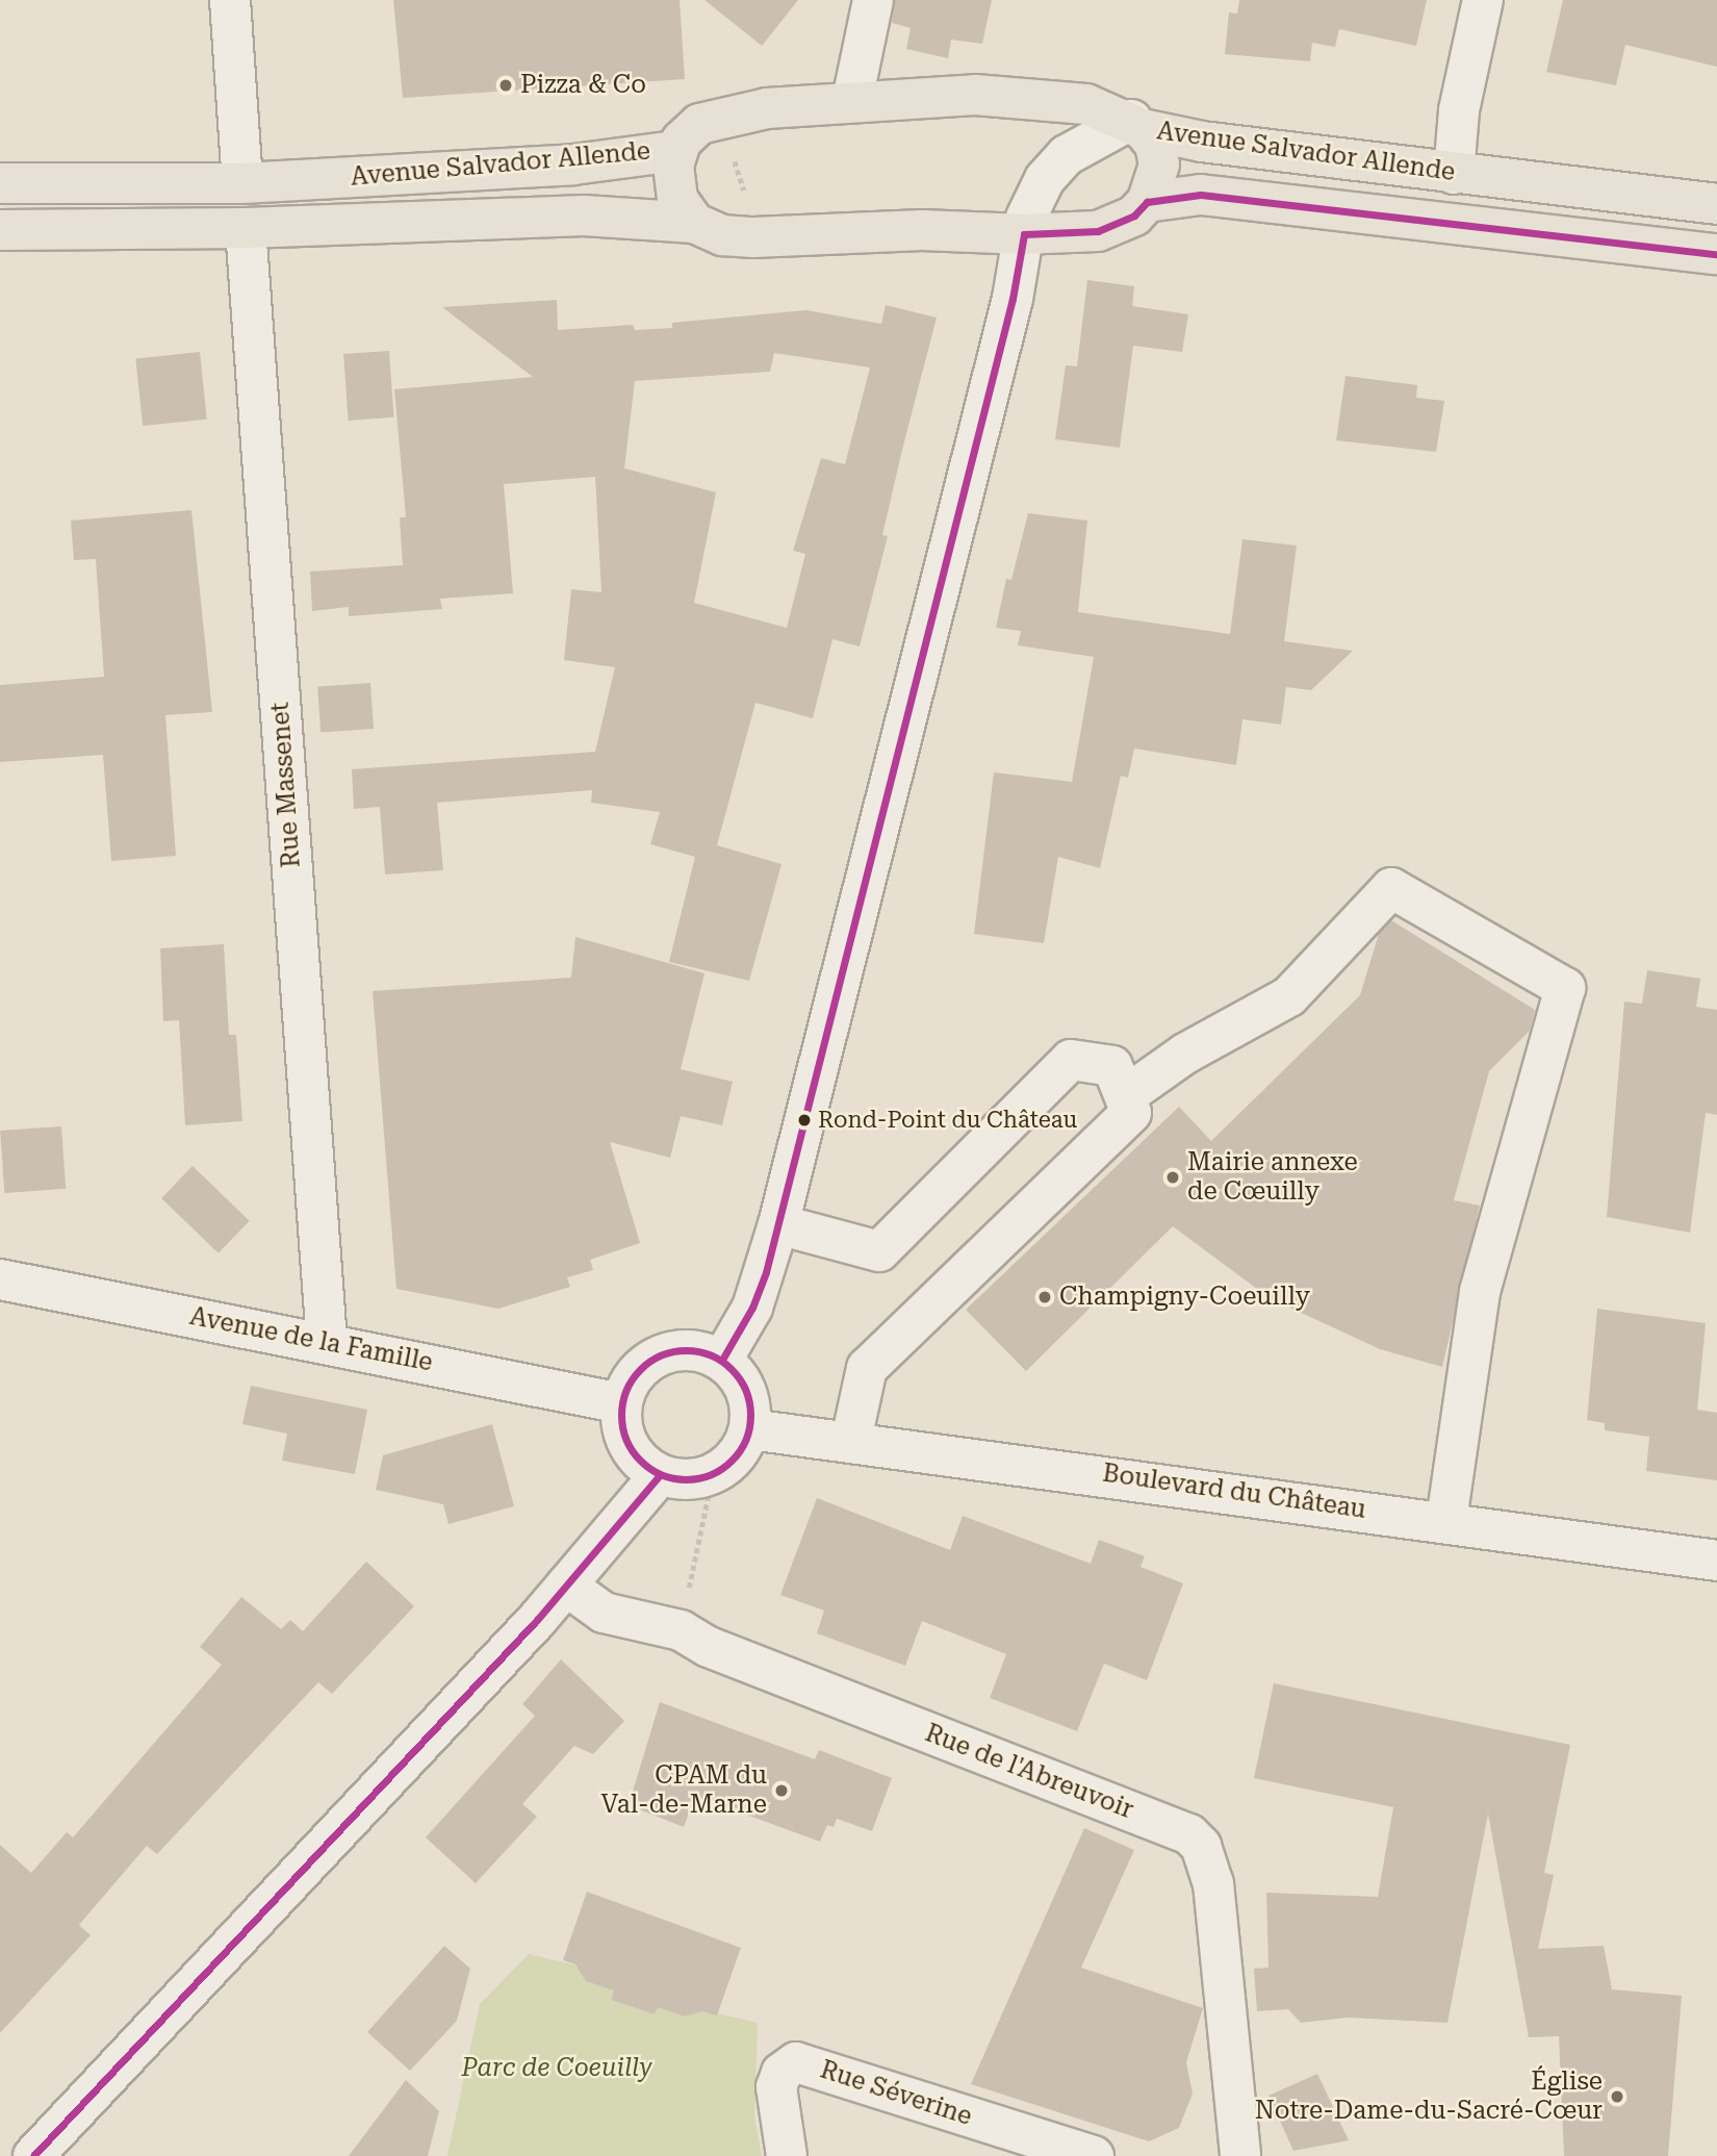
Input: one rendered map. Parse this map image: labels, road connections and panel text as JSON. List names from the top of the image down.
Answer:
{
  "streets": {
    "main road": ["Avenue Salvador Allende"],
    "street": [
      "Rue Massenet",
      "Avenue de la Famille",
      "Boulevard du Château",
      "Rue de l'Abreuvoir",
      "Rue Séverine"
    ]
  },
  "crossings": [
    ["Avenue Salvador Allende", "Rue Massenet"],
    ["Rue Massenet", "Avenue de la Famille"],
    ["Avenue de la Famille", "Boulevard du Château"]
  ],
  "parks": ["Parc de Coeuilly"],
  "places": [
    "Pizza & Co",
    "Rond-Point du Château",
    "Mairie annexe de Cœuilly",
    "Champigny-Coeuilly",
    "CPAM du Val-de-Marne",
    "Église Notre-Dame-du-Sacré-Cœur"
  ]
}
